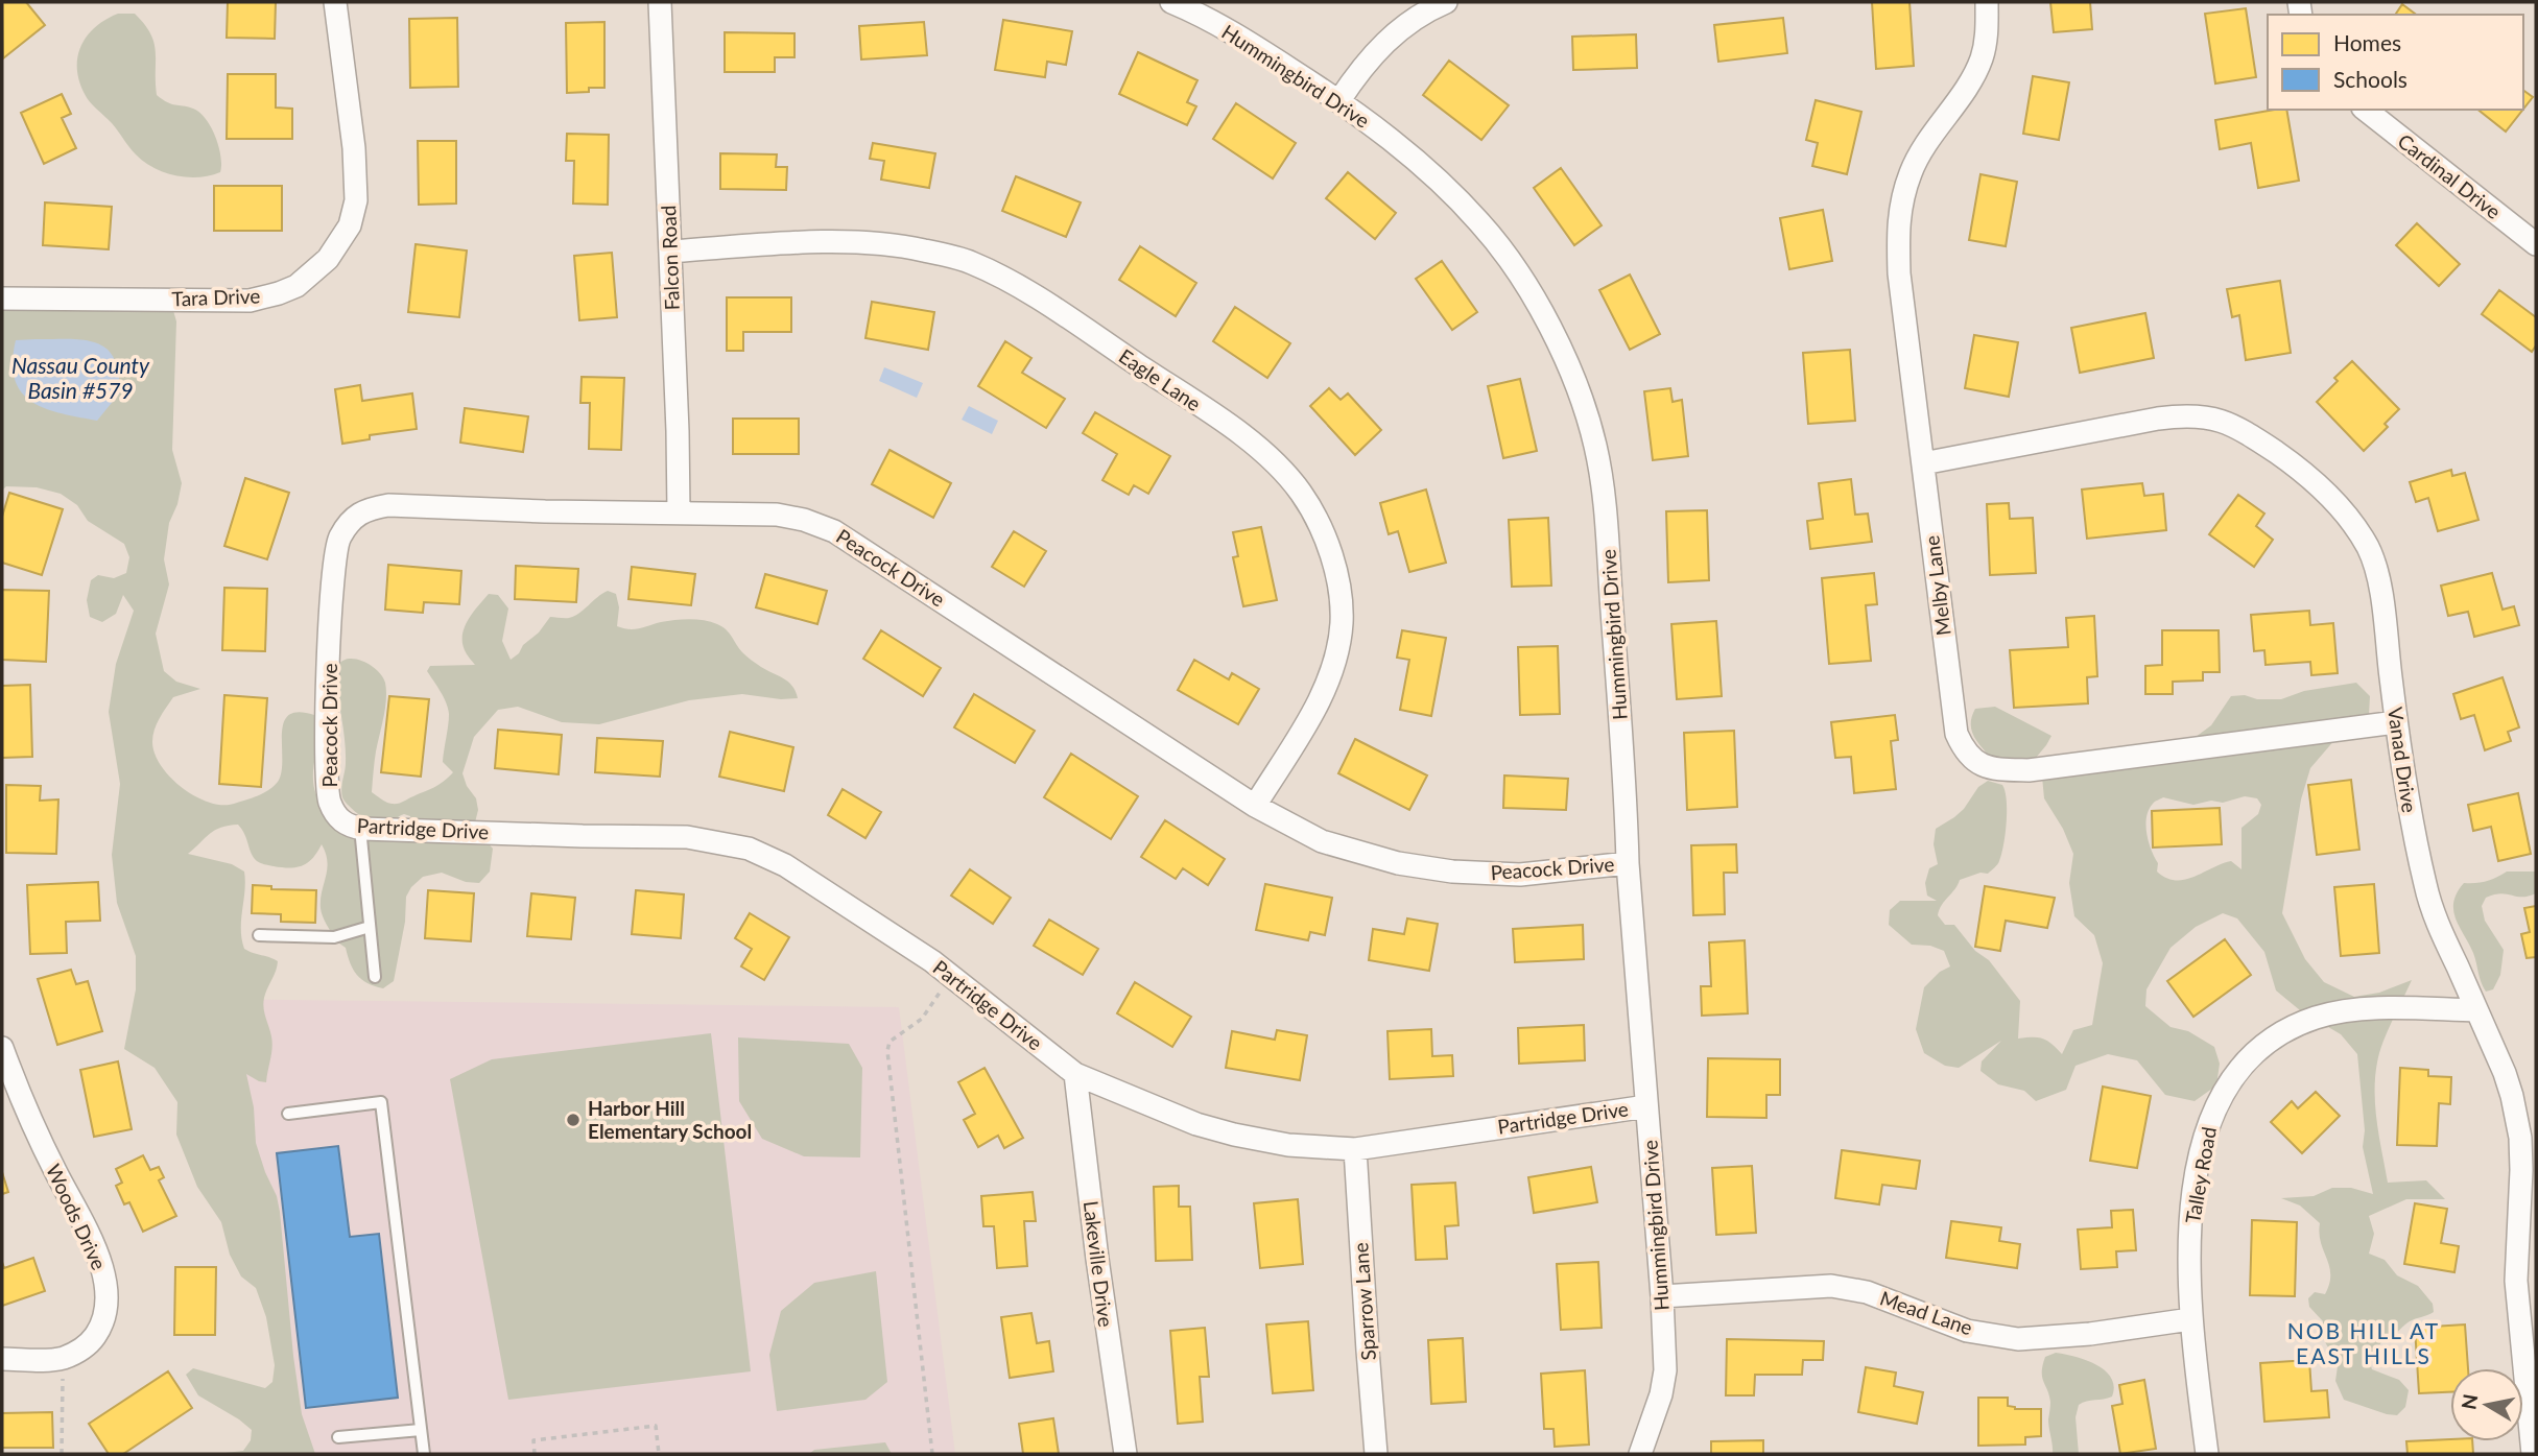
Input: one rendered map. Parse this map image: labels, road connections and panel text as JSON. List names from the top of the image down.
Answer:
{
  "streets": {
    "street": [
      "Hummingbird Drive",
      "Cardinal Drive",
      "Falcon Road",
      "Tara Drive",
      "Eagle Lane",
      "Peacock Drive",
      "Melby Lane",
      "Vanad Drive",
      "Partridge Drive",
      "Talley Road",
      "Woods Drive",
      "Lakeville Drive",
      "Sparrow Lane",
      "Mead Lane"
    ]
  },
  "crossings": [
    ["Hummingbird Drive", "Peacock Drive"],
    ["Hummingbird Drive", "Partridge Drive"],
    ["Hummingbird Drive", "Mead Lane"],
    ["Falcon Road", "Eagle Lane"],
    ["Falcon Road", "Peacock Drive"],
    ["Eagle Lane", "Peacock Drive"],
    ["Peacock Drive", "Partridge Drive"],
    ["Melby Lane", "Vanad Drive"],
    ["Vanad Drive", "Talley Road"],
    ["Partridge Drive", "Lakeville Drive"],
    ["Partridge Drive", "Sparrow Lane"],
    ["Talley Road", "Mead Lane"]
  ],
  "districts": ["NOB HILL AT EAST HILLS"],
  "water": ["Nassau County Basin #579"],
  "places": ["Harbor Hill Elementary School"],
  "legend": ["Homes", "Schools"],
  "north": "left"
}
